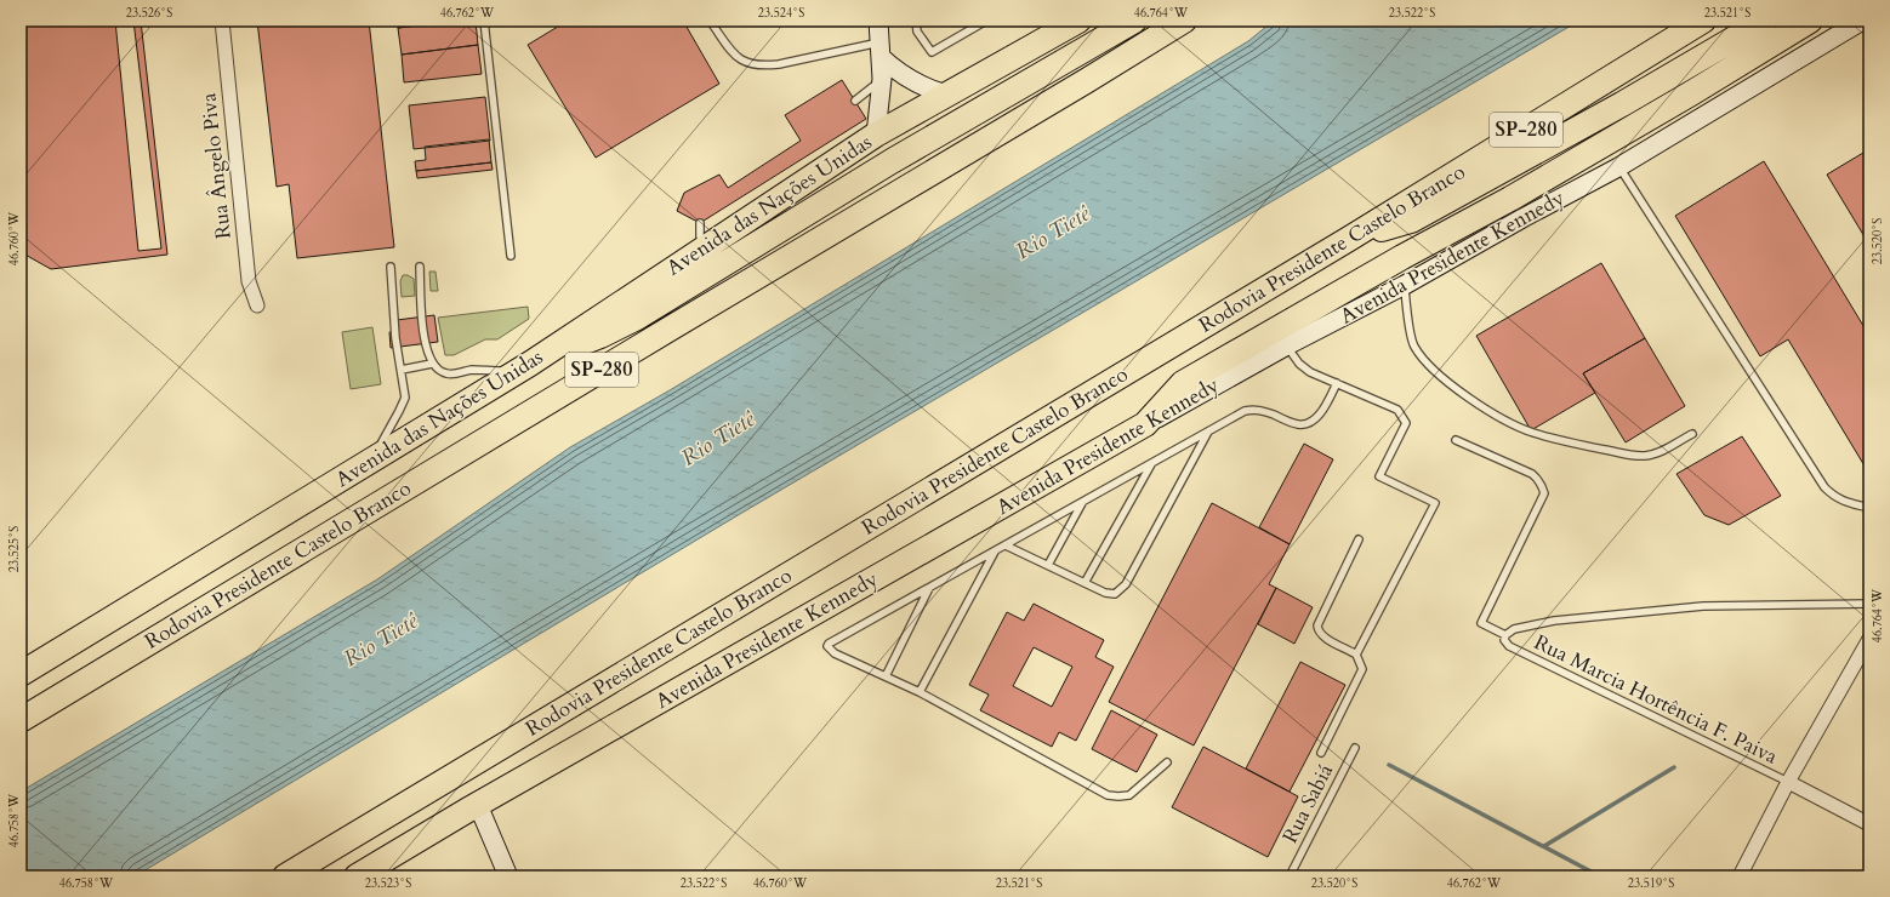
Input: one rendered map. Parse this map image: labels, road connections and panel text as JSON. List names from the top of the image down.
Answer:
{
  "streets": {
    "highway": [
      "SP-280",
      "Avenida das Nações Unidas",
      "Rodovia Presidente Castelo Branco",
      "Avenida Presidente Kennedy"
    ],
    "street": ["Rua Ângelo Piva"],
    "lane": ["Rua Marcia Hortência F. Paiva", "Rua Sabiá"]
  },
  "water": ["Rio Tietê"],
  "coordinates": [
    "23.526°S",
    "46.762°W",
    "23.524°S",
    "46.764°W",
    "23.522°S",
    "23.521°S",
    "46.760°W",
    "23.520°S",
    "23.525°S",
    "46.758°W",
    "23.523°S",
    "23.519°S"
  ]
}
